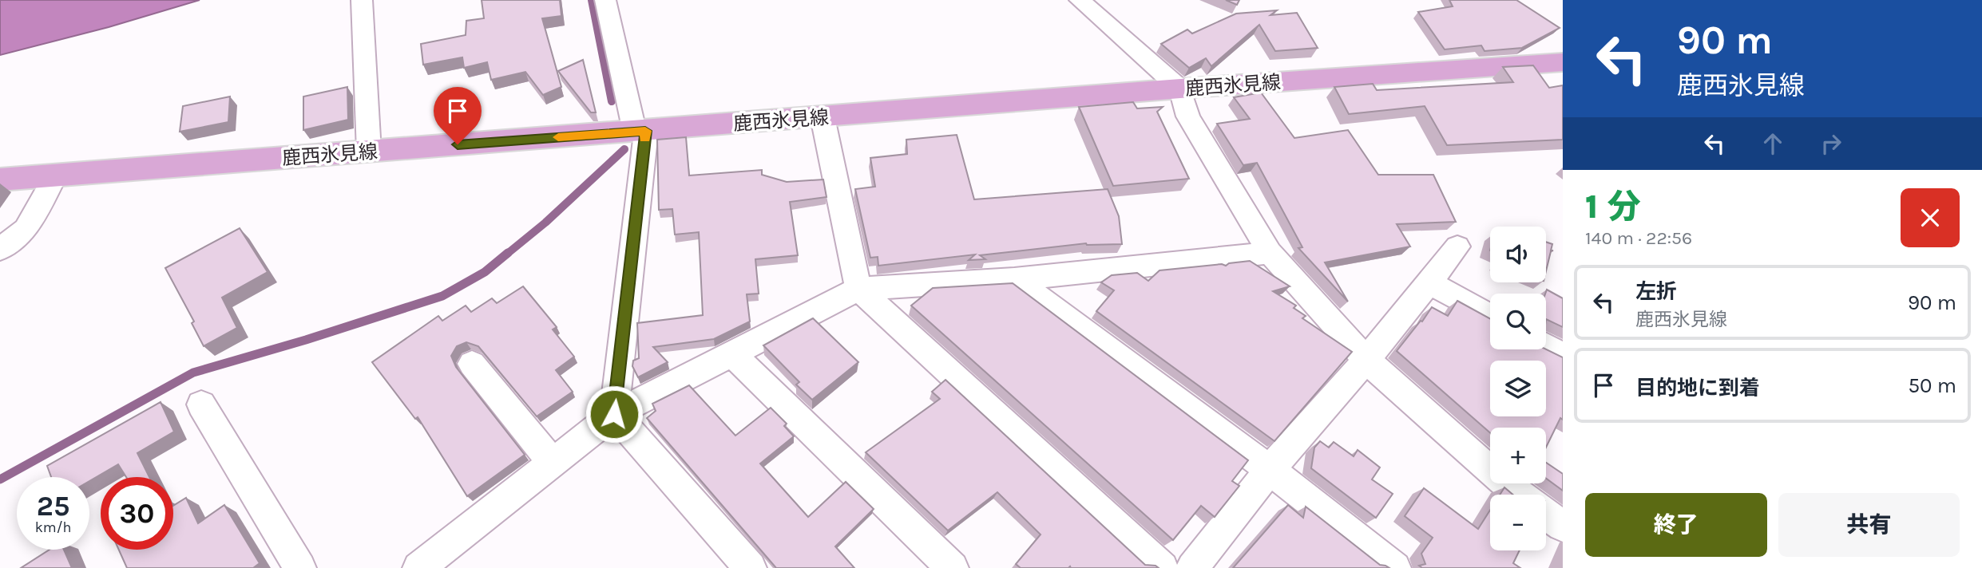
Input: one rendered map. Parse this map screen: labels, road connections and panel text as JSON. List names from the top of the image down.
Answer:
{
  "streets": {
    "main road": ["鹿西氷見線"]
  },
  "page": {
    "turn": ["90 m", "鹿西氷見線"],
    "heading": ["1 分", "140 m · 22:56"],
    "map_buttons": ["+", "−"],
    "list": [
      {
        "name": "左折",
        "note": "鹿西氷見線",
        "value": "90 m"
      },
      {
        "name": "目的地に到着",
        "value": "50 m"
      }
    ],
    "speed": "25 km/h",
    "limit": "30",
    "buttons": ["終了", "共有"]
  }
}
